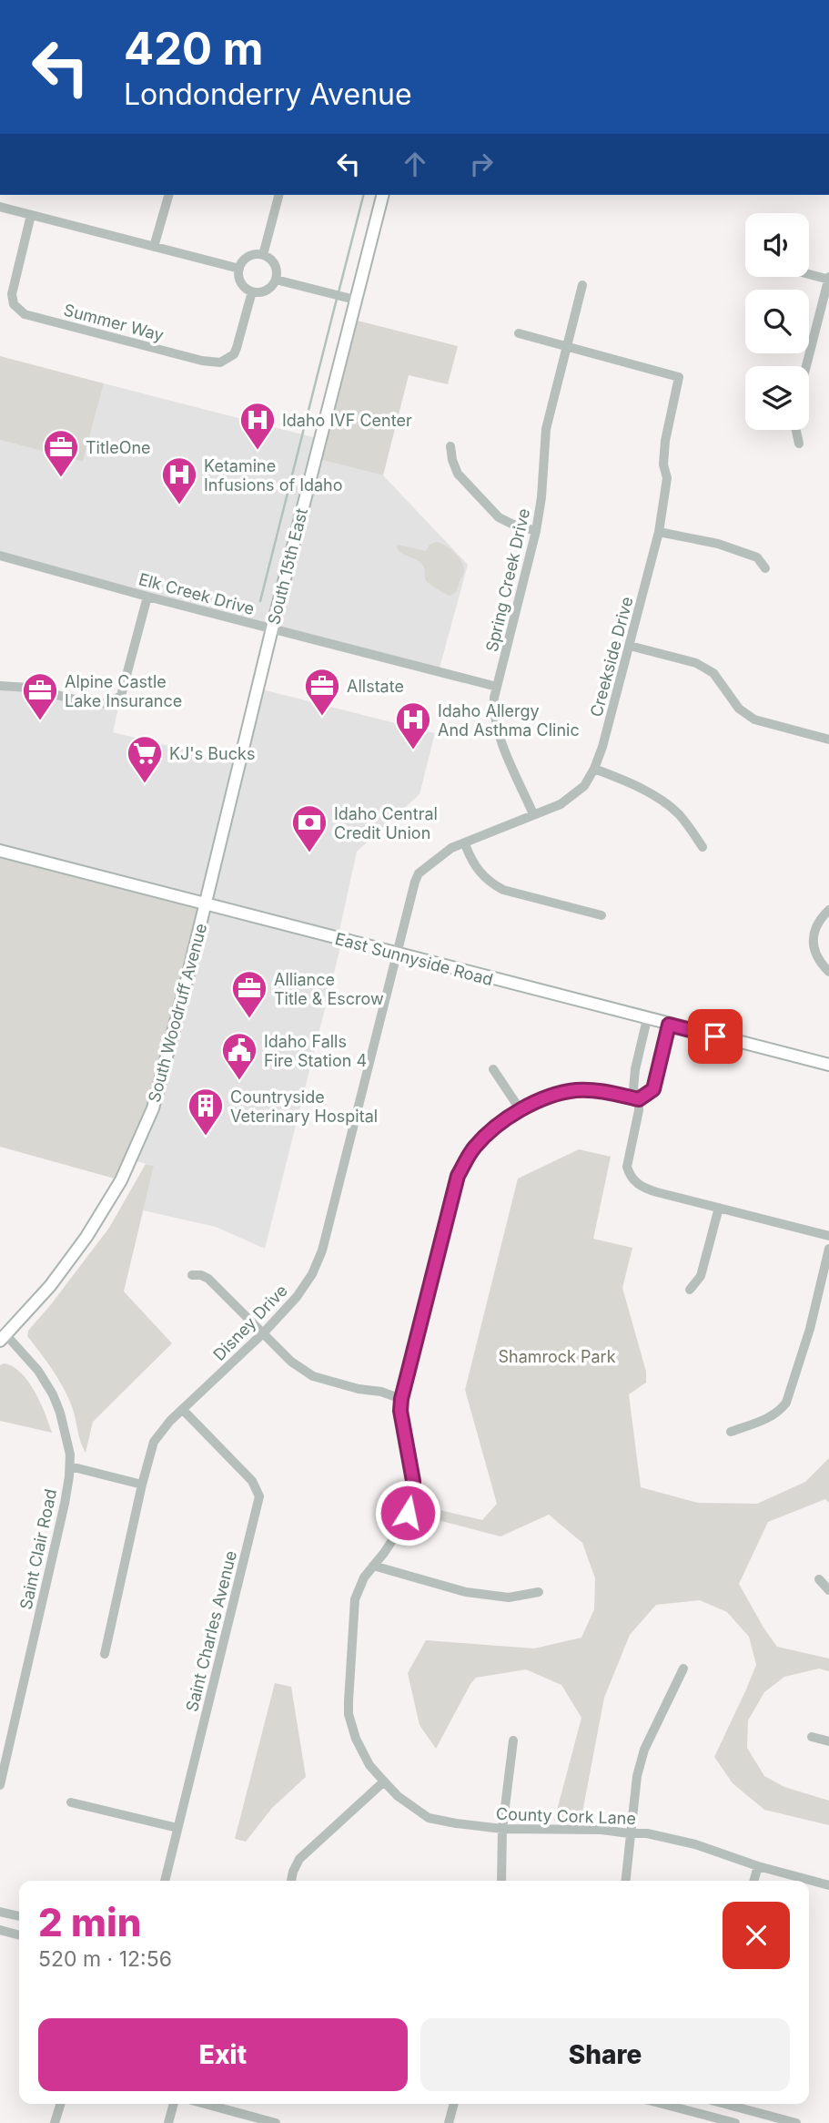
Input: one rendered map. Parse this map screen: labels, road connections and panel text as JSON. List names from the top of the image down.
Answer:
{
  "streets": {
    "main road": ["South 15th East", "East Sunnyside Road", "South Woodruff Avenue"],
    "street": [
      "Summer Way",
      "Spring Creek Drive",
      "Elk Creek Drive",
      "Creekside Drive",
      "Disney Drive",
      "Saint Clair Road",
      "Saint Charles Avenue",
      "County Cork Lane"
    ]
  },
  "crossings": [
    ["South 15th East", "Elk Creek Drive"],
    ["South 15th East", "East Sunnyside Road"],
    ["South 15th East", "South Woodruff Avenue"],
    ["Spring Creek Drive", "Elk Creek Drive"],
    ["Spring Creek Drive", "Creekside Drive"],
    ["Creekside Drive", "East Sunnyside Road"],
    ["Creekside Drive", "Disney Drive"],
    ["East Sunnyside Road", "South Woodruff Avenue"],
    ["East Sunnyside Road", "Disney Drive"],
    ["South Woodruff Avenue", "Saint Clair Road"],
    ["Disney Drive", "Saint Charles Avenue"]
  ],
  "parks": ["Shamrock Park"],
  "places": {
    "hospital": ["Idaho IVF Center", "Ketamine Infusions of Idaho", "Idaho Allergy And Asthma Clinic"],
    "office": [
      "TitleOne",
      "Allstate",
      "Alpine Castle Lake Insurance",
      "Alliance Title & Escrow"
    ],
    "supermarket": ["KJ's Bucks"],
    "bank": ["Idaho Central Credit Union"],
    "public building": ["Idaho Falls Fire Station 4"],
    "building": ["Countryside Veterinary Hospital"]
  },
  "page": {
    "turn": ["420 m", "Londonderry Avenue"],
    "heading": ["2 min", "520 m · 12:56"],
    "buttons": ["Exit", "Share"]
  }
}
